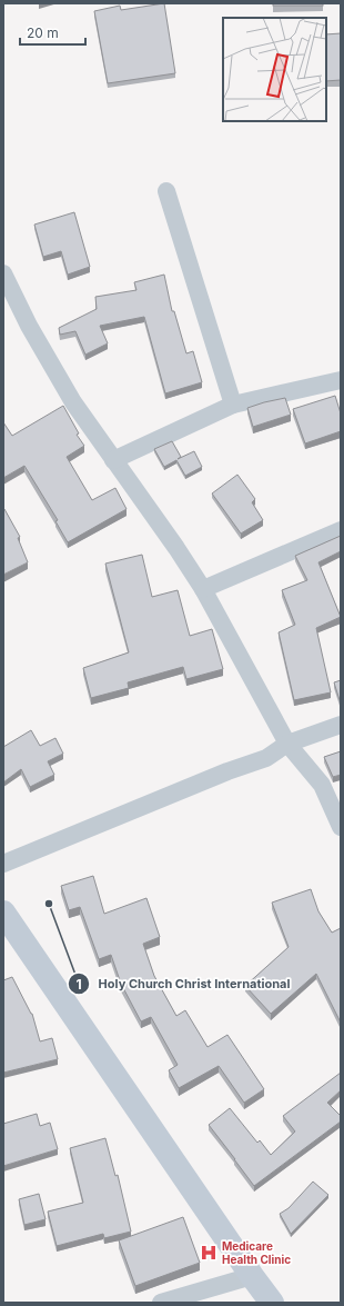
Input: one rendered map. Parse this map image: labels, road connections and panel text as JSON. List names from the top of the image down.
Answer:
{
  "places": {
    "other": ["Holy Church Christ International"],
    "hospital": ["Medicare Health Clinic"]
  },
  "scale_bar": "20 m"
}
